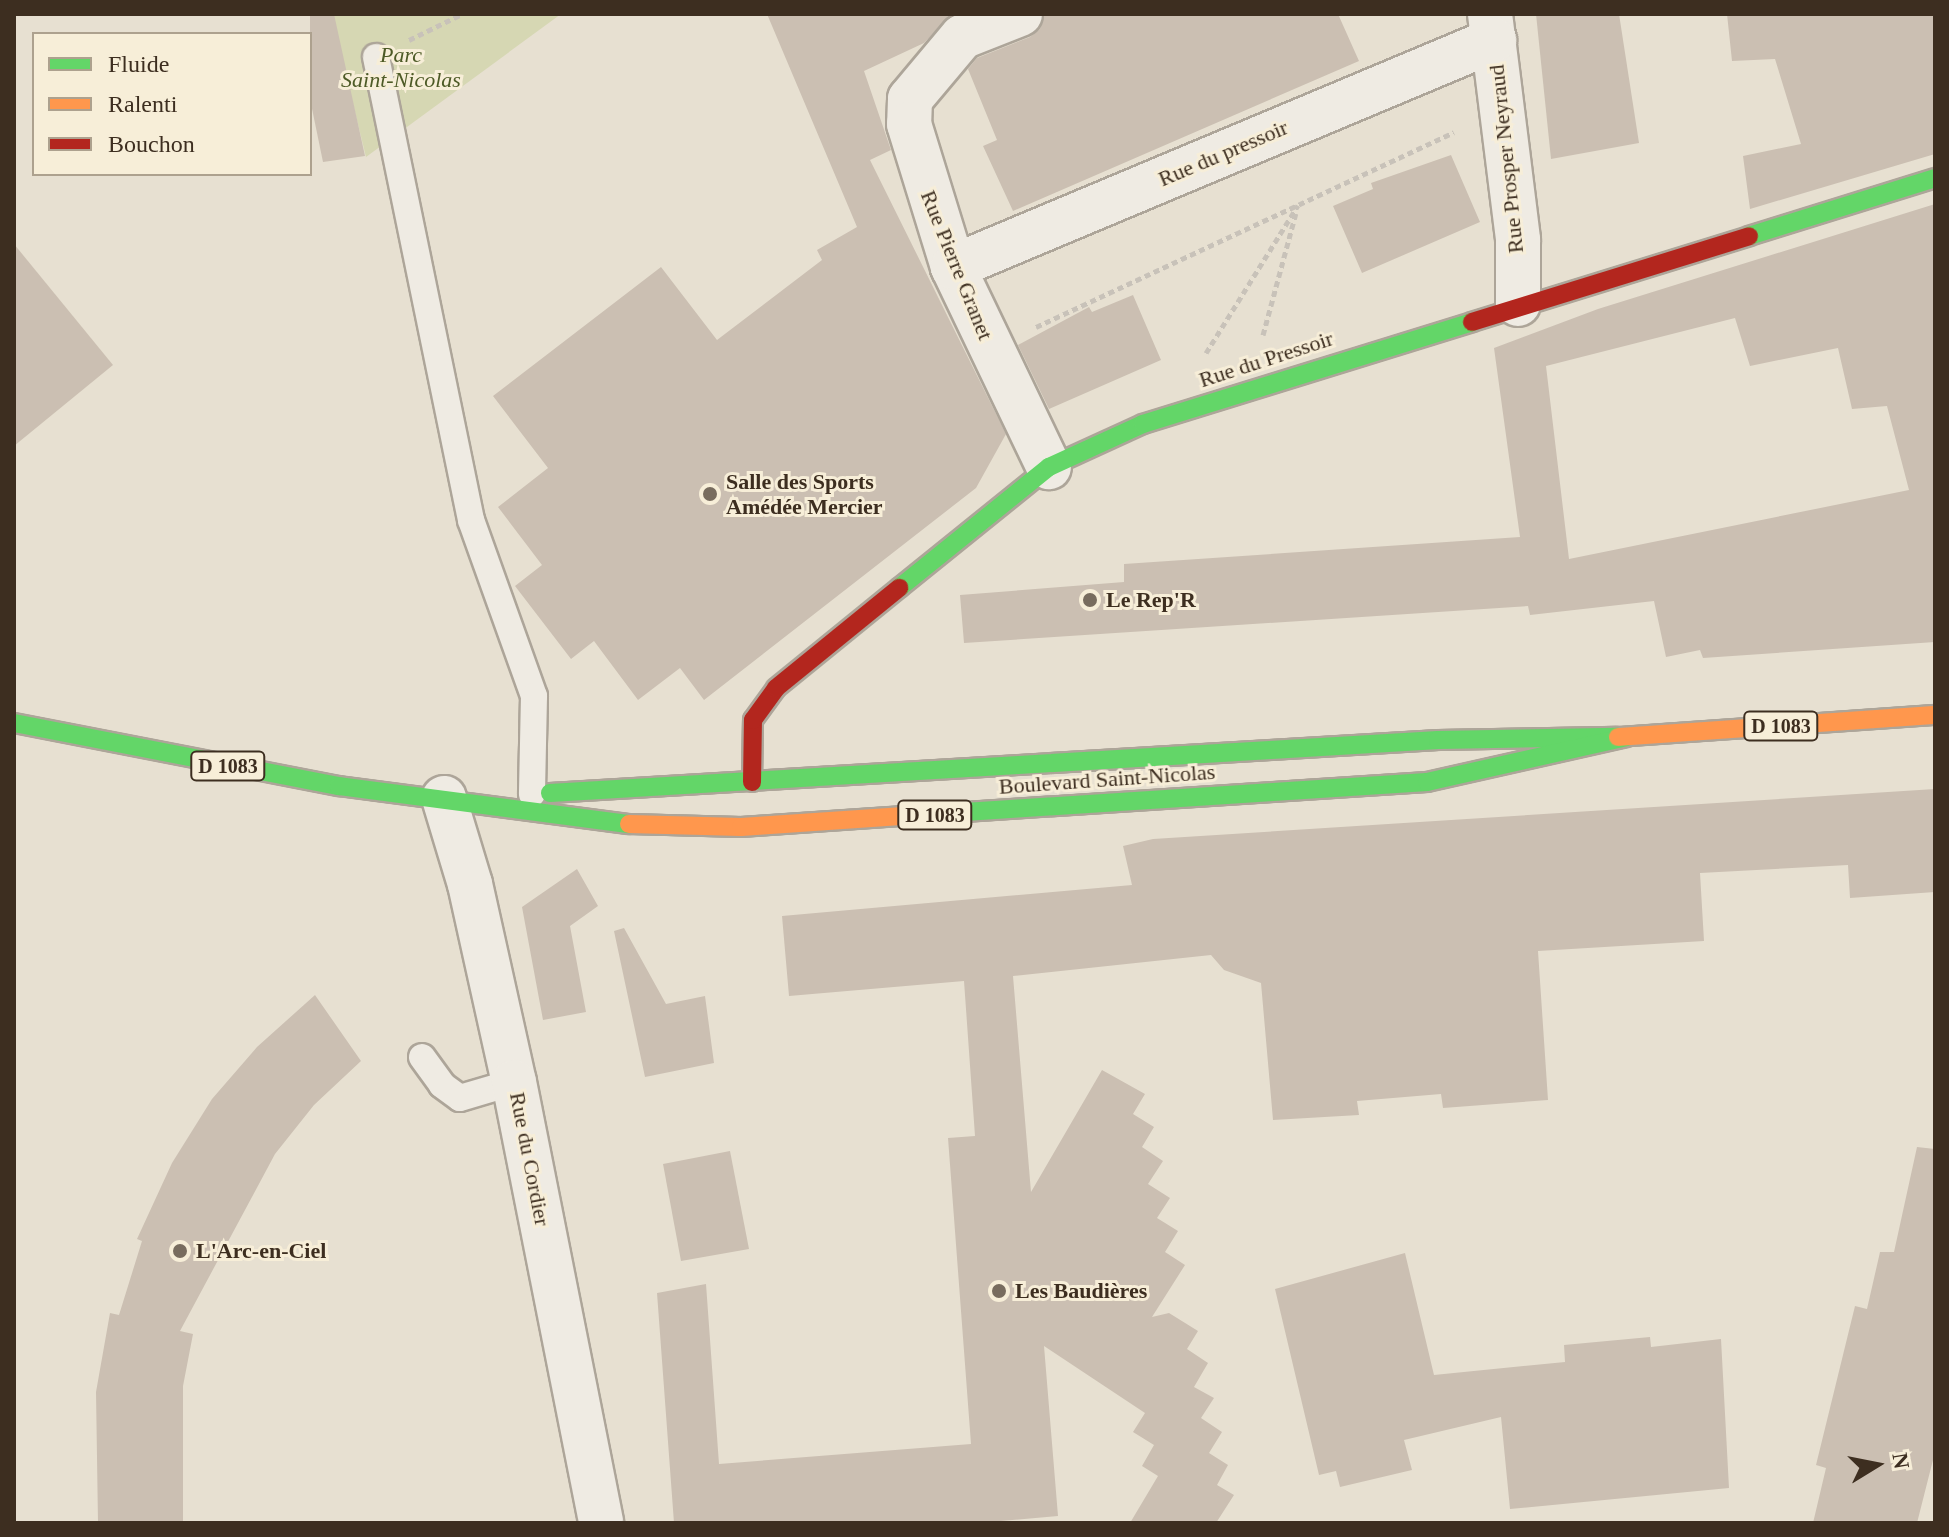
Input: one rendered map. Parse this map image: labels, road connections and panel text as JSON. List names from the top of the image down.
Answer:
{
  "streets": {
    "main road": ["Rue du Pressoir", "D 1083", "Boulevard Saint-Nicolas"],
    "street": [
      "Rue du pressoir",
      "Rue Prosper Neyraud",
      "Rue Pierre Granet",
      "Rue du Cordier"
    ]
  },
  "crossings": [
    ["Rue du pressoir", "Rue Prosper Neyraud"],
    ["Rue du pressoir", "Rue Pierre Granet"],
    ["Rue Prosper Neyraud", "Rue du Pressoir"],
    ["Rue Pierre Granet", "Rue du Pressoir"],
    ["Rue du Pressoir", "Boulevard Saint-Nicolas"],
    ["Boulevard Saint-Nicolas", "Rue du Cordier"]
  ],
  "parks": ["Parc Saint-Nicolas"],
  "places": [
    "Salle des Sports Amédée Mercier",
    "Le Rep'R",
    "L'Arc-en-Ciel",
    "Les Baudières"
  ],
  "legend": ["Fluide", "Ralenti", "Bouchon"],
  "north": "right"
}
